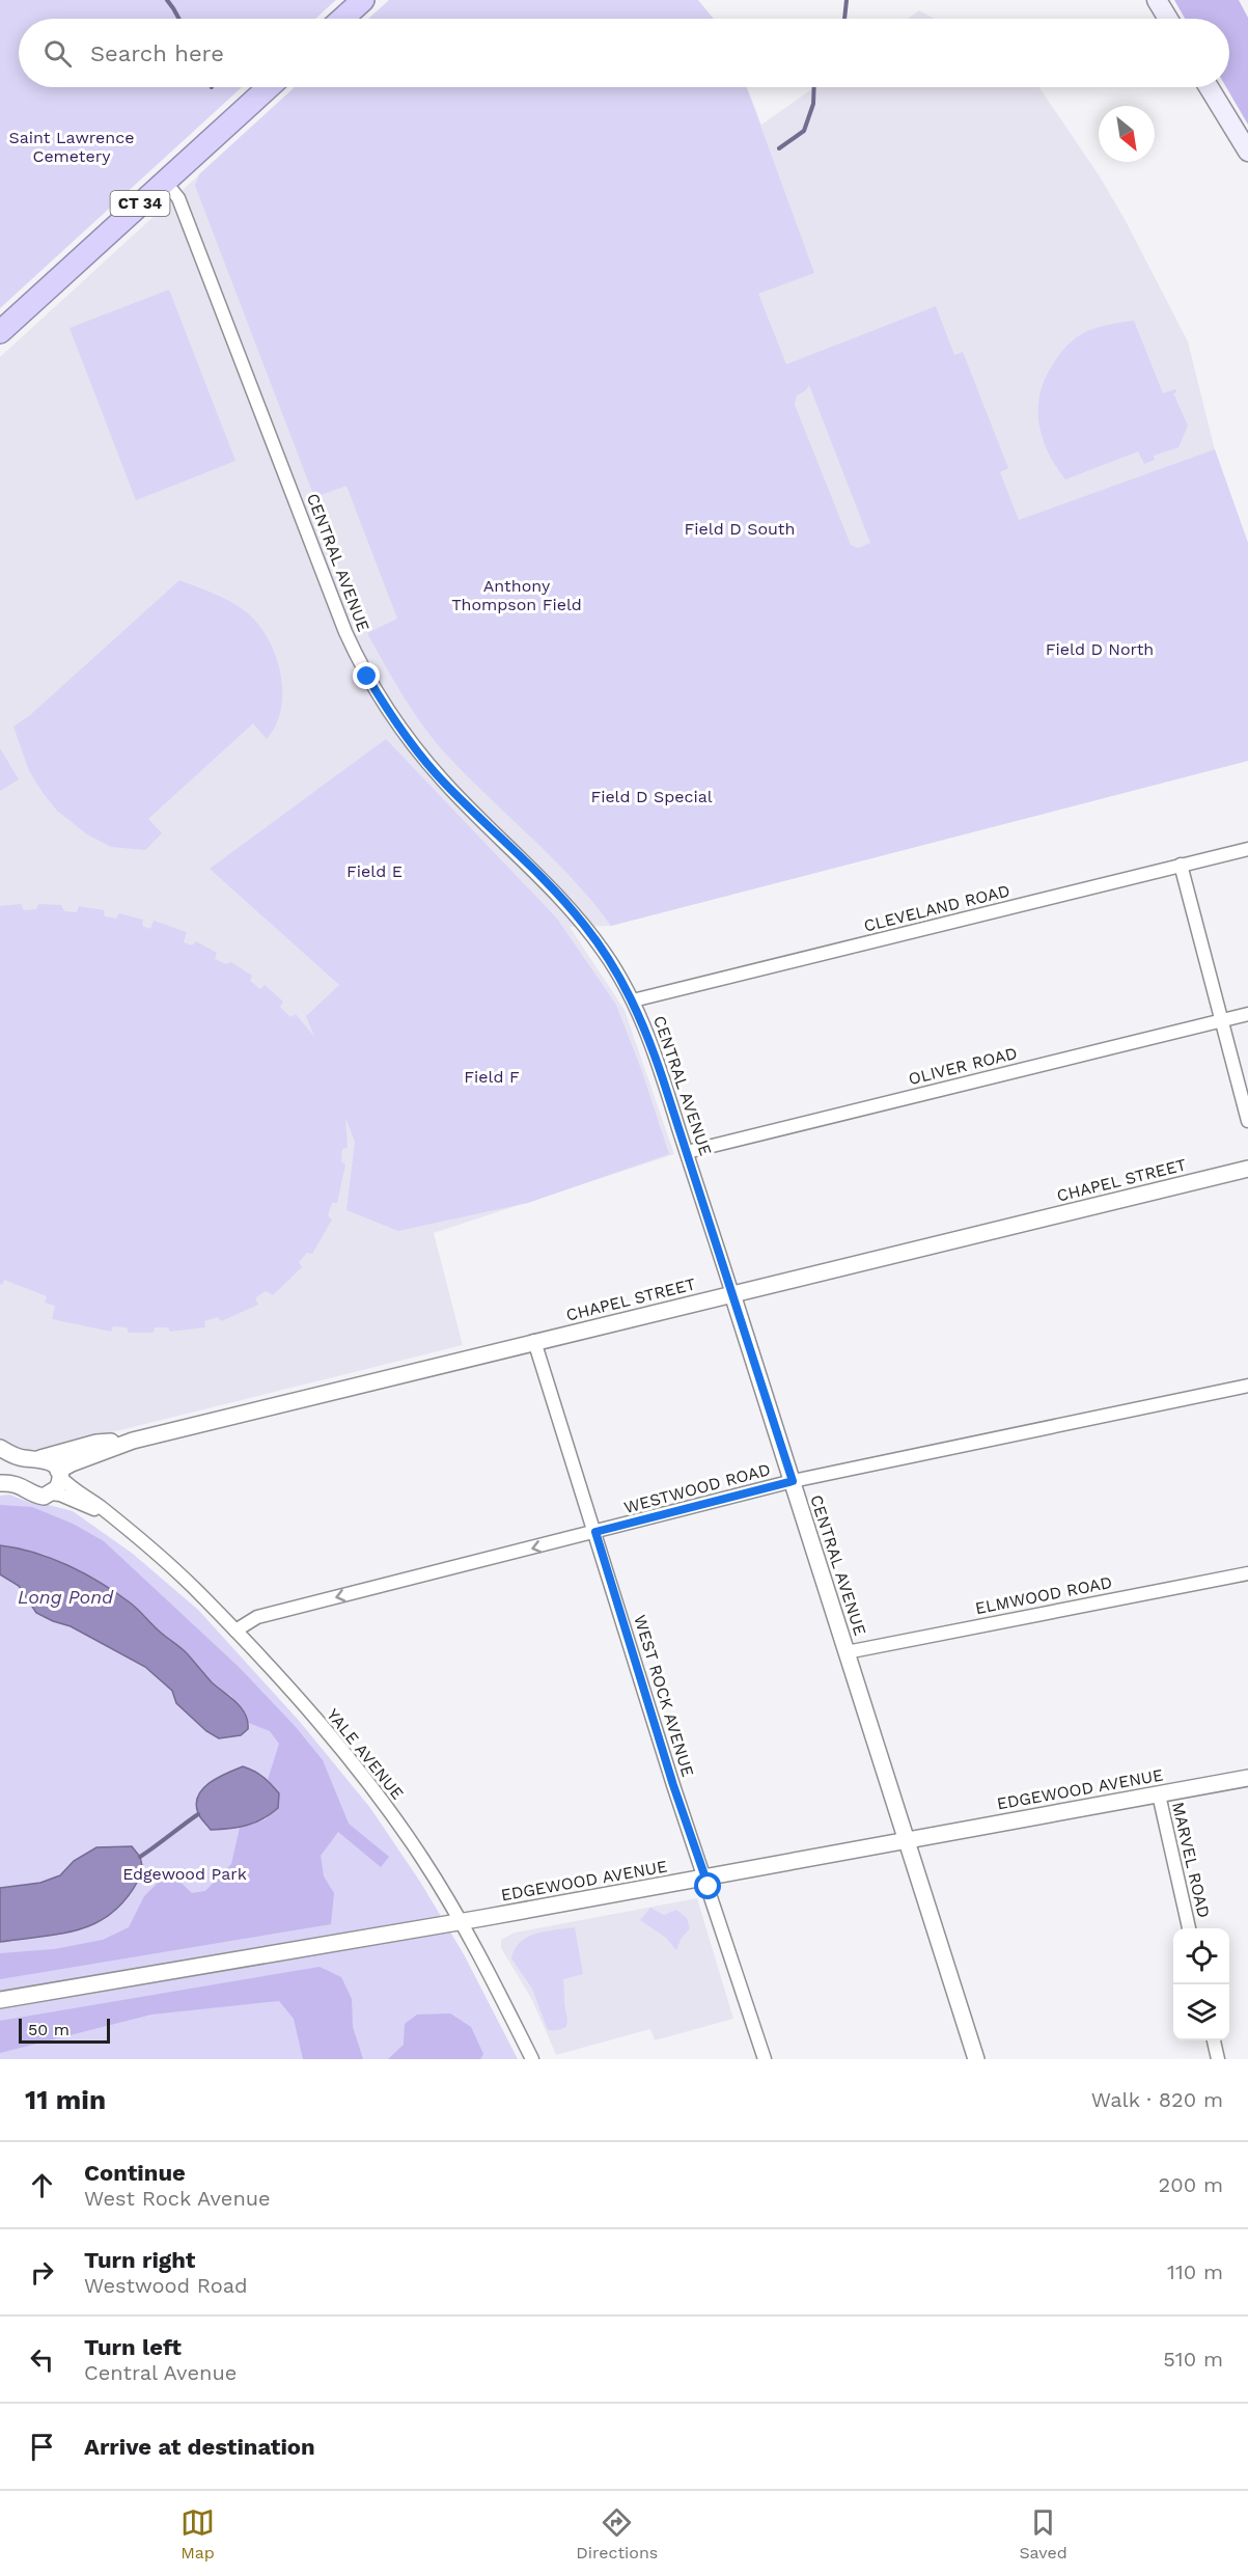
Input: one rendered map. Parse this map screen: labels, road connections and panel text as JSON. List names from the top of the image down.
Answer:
{
  "streets": {
    "highway": ["CT 34"],
    "street": [
      "CENTRAL AVENUE",
      "CLEVELAND ROAD",
      "OLIVER ROAD",
      "CHAPEL STREET",
      "WESTWOOD ROAD",
      "ELMWOOD ROAD",
      "WEST ROCK AVENUE",
      "YALE AVENUE",
      "EDGEWOOD AVENUE",
      "MARVEL ROAD"
    ]
  },
  "crossings": [
    ["CT 34", "CENTRAL AVENUE"],
    ["CENTRAL AVENUE", "CLEVELAND ROAD"],
    ["CENTRAL AVENUE", "OLIVER ROAD"],
    ["CENTRAL AVENUE", "CHAPEL STREET"],
    ["CENTRAL AVENUE", "WESTWOOD ROAD"],
    ["CENTRAL AVENUE", "ELMWOOD ROAD"],
    ["CENTRAL AVENUE", "EDGEWOOD AVENUE"],
    ["CHAPEL STREET", "WEST ROCK AVENUE"],
    ["CHAPEL STREET", "YALE AVENUE"],
    ["WESTWOOD ROAD", "WEST ROCK AVENUE"],
    ["WESTWOOD ROAD", "YALE AVENUE"],
    ["WEST ROCK AVENUE", "EDGEWOOD AVENUE"],
    ["YALE AVENUE", "EDGEWOOD AVENUE"],
    ["EDGEWOOD AVENUE", "MARVEL ROAD"]
  ],
  "one_way": ["WESTWOOD ROAD"],
  "water": ["Long Pond"],
  "parks": [
    "Saint Lawrence Cemetery",
    "Field D South",
    "Anthony Thompson Field",
    "Field D North",
    "Field D Special",
    "Field E",
    "Field F",
    "Edgewood Park"
  ],
  "scale_bar": "50 m",
  "north": "bottom right",
  "page": {
    "search": "Search here",
    "scale": "50 m",
    "heading": ["11 min", "Walk · 820 m"],
    "list": [
      ["Continue", "West Rock Avenue", "200 m"],
      ["Turn right", "Westwood Road", "110 m"],
      ["Turn left", "Central Avenue", "510 m"],
      "Arrive at destination"
    ],
    "nav": ["Map", "Directions", "Saved"]
  }
}
